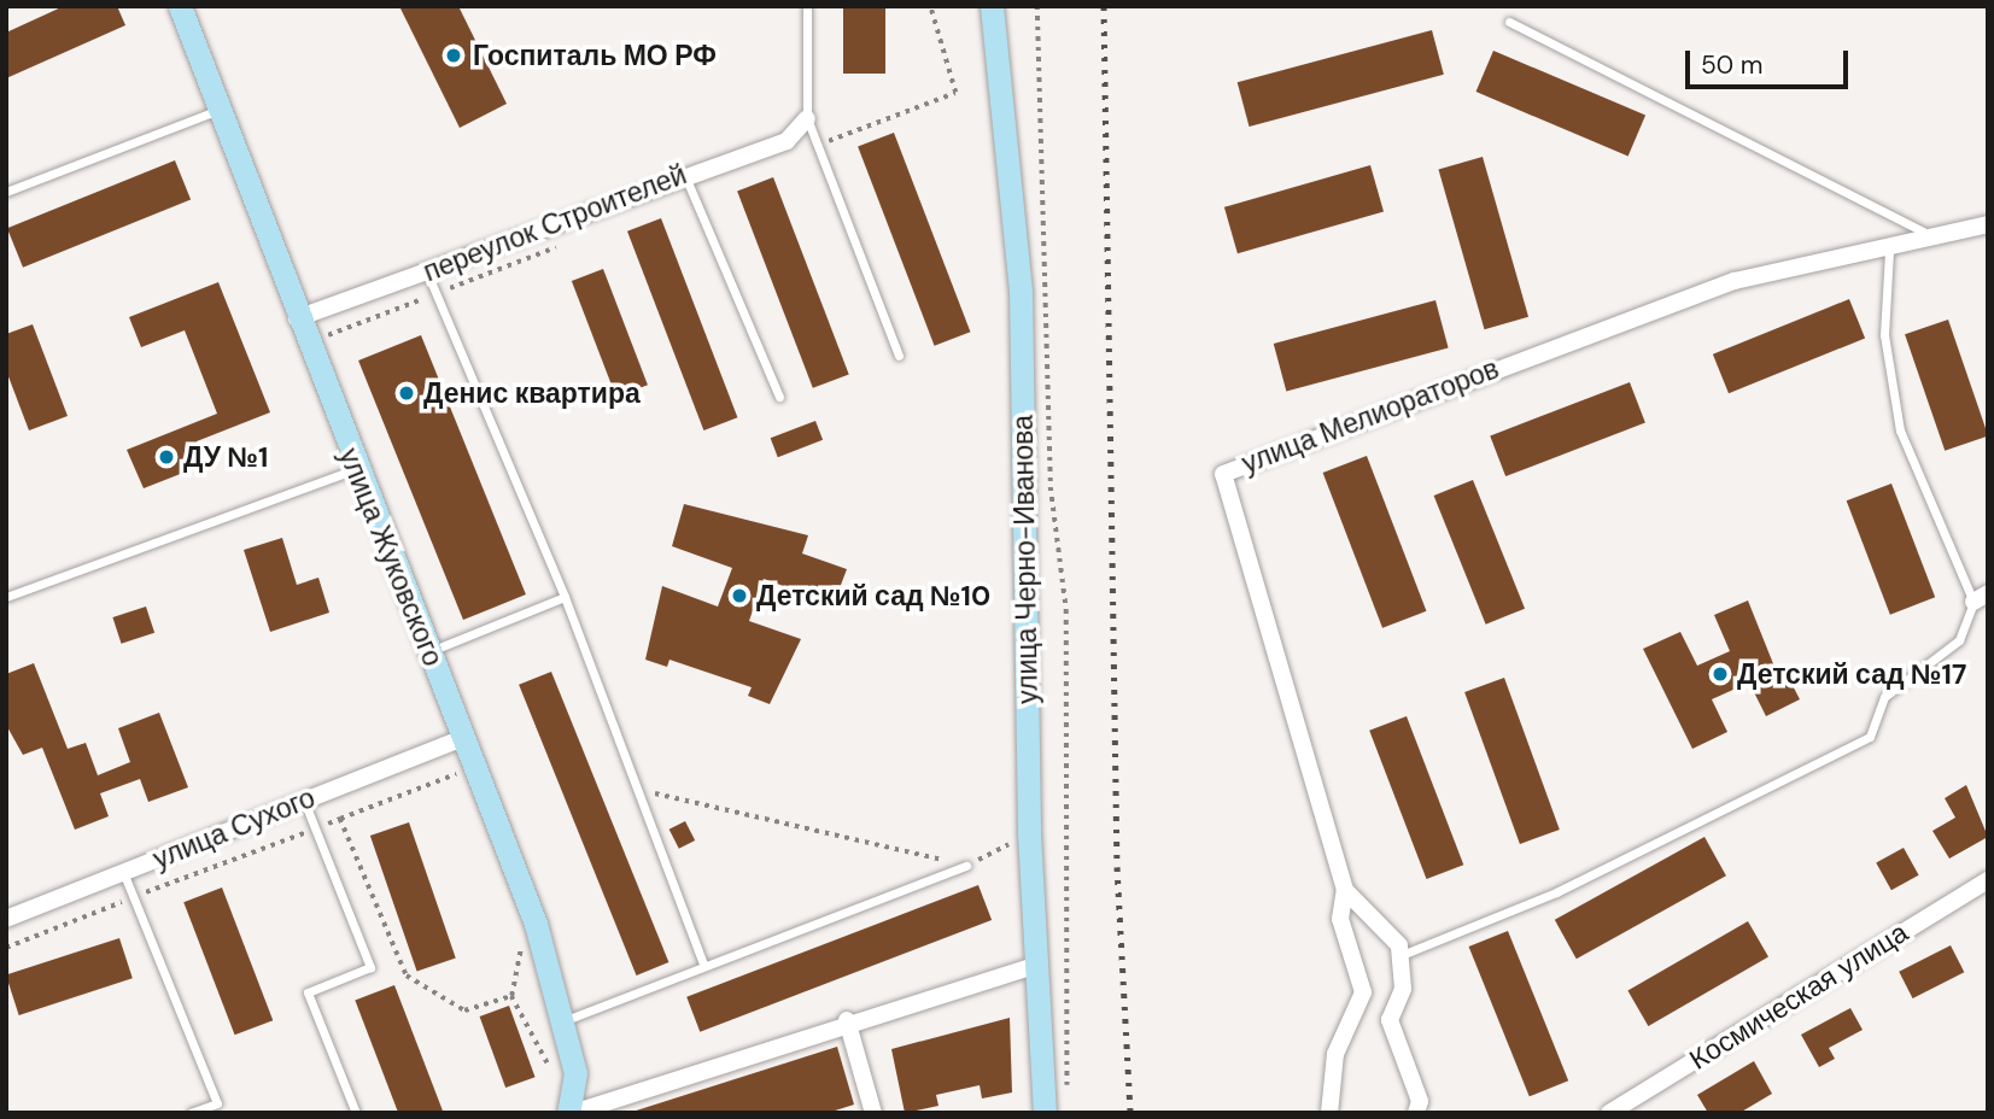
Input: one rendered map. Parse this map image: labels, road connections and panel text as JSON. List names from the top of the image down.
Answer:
{
  "streets": {
    "street": [
      "переулок Строителей",
      "улица Мелиораторов",
      "улица Жуковского",
      "улица Черно-Иванова",
      "улица Сухого",
      "Космическая улица"
    ]
  },
  "crossings": [
    ["переулок Строителей", "улица Жуковского"],
    ["улица Жуковского", "улица Сухого"]
  ],
  "places": [
    "Госпиталь МО РФ",
    "Денис квартира",
    "ДУ №1",
    "Детский сад №10",
    "Детский сад №17"
  ],
  "scale_bar": "50 m"
}
